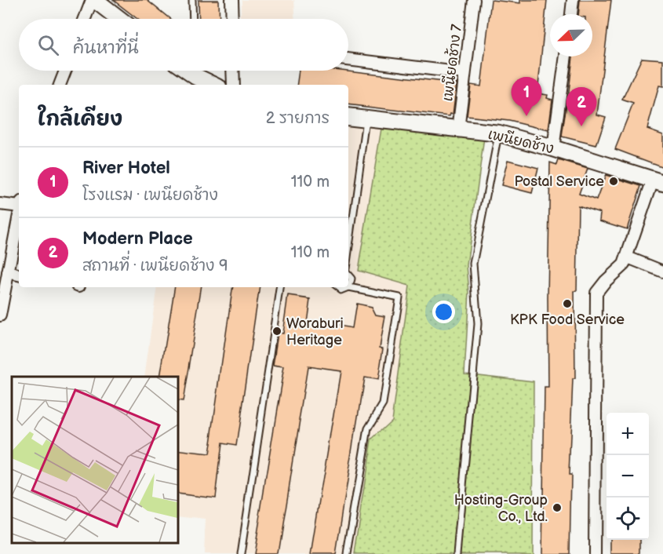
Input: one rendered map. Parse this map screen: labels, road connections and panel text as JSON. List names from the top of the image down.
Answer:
{
  "streets": {
    "street": ["เพนียดช้าง 7", "เพนียดช้าง"]
  },
  "crossings": [
    ["เพนียดช้าง 7", "เพนียดช้าง"]
  ],
  "places": [
    "Postal Service",
    "KPK Food Service",
    "Woraburi Heritage",
    "Hosting-Group Co., Ltd."
  ],
  "north": "bottom left",
  "page": {
    "search": "ค้นหาที่นี่",
    "pins": ["1", "2"],
    "heading": ["ใกล้เคียง", "2 รายการ"],
    "list": [
      {
        "mark": "1",
        "name": "River Hotel",
        "note": "โรงแรม · เพนียดช้าง",
        "value": "110 m"
      },
      {
        "mark": "2",
        "name": "Modern Place",
        "note": "สถานที่ · เพนียดช้าง 9",
        "value": "110 m"
      }
    ],
    "map_buttons": ["+", "−"]
  }
}
